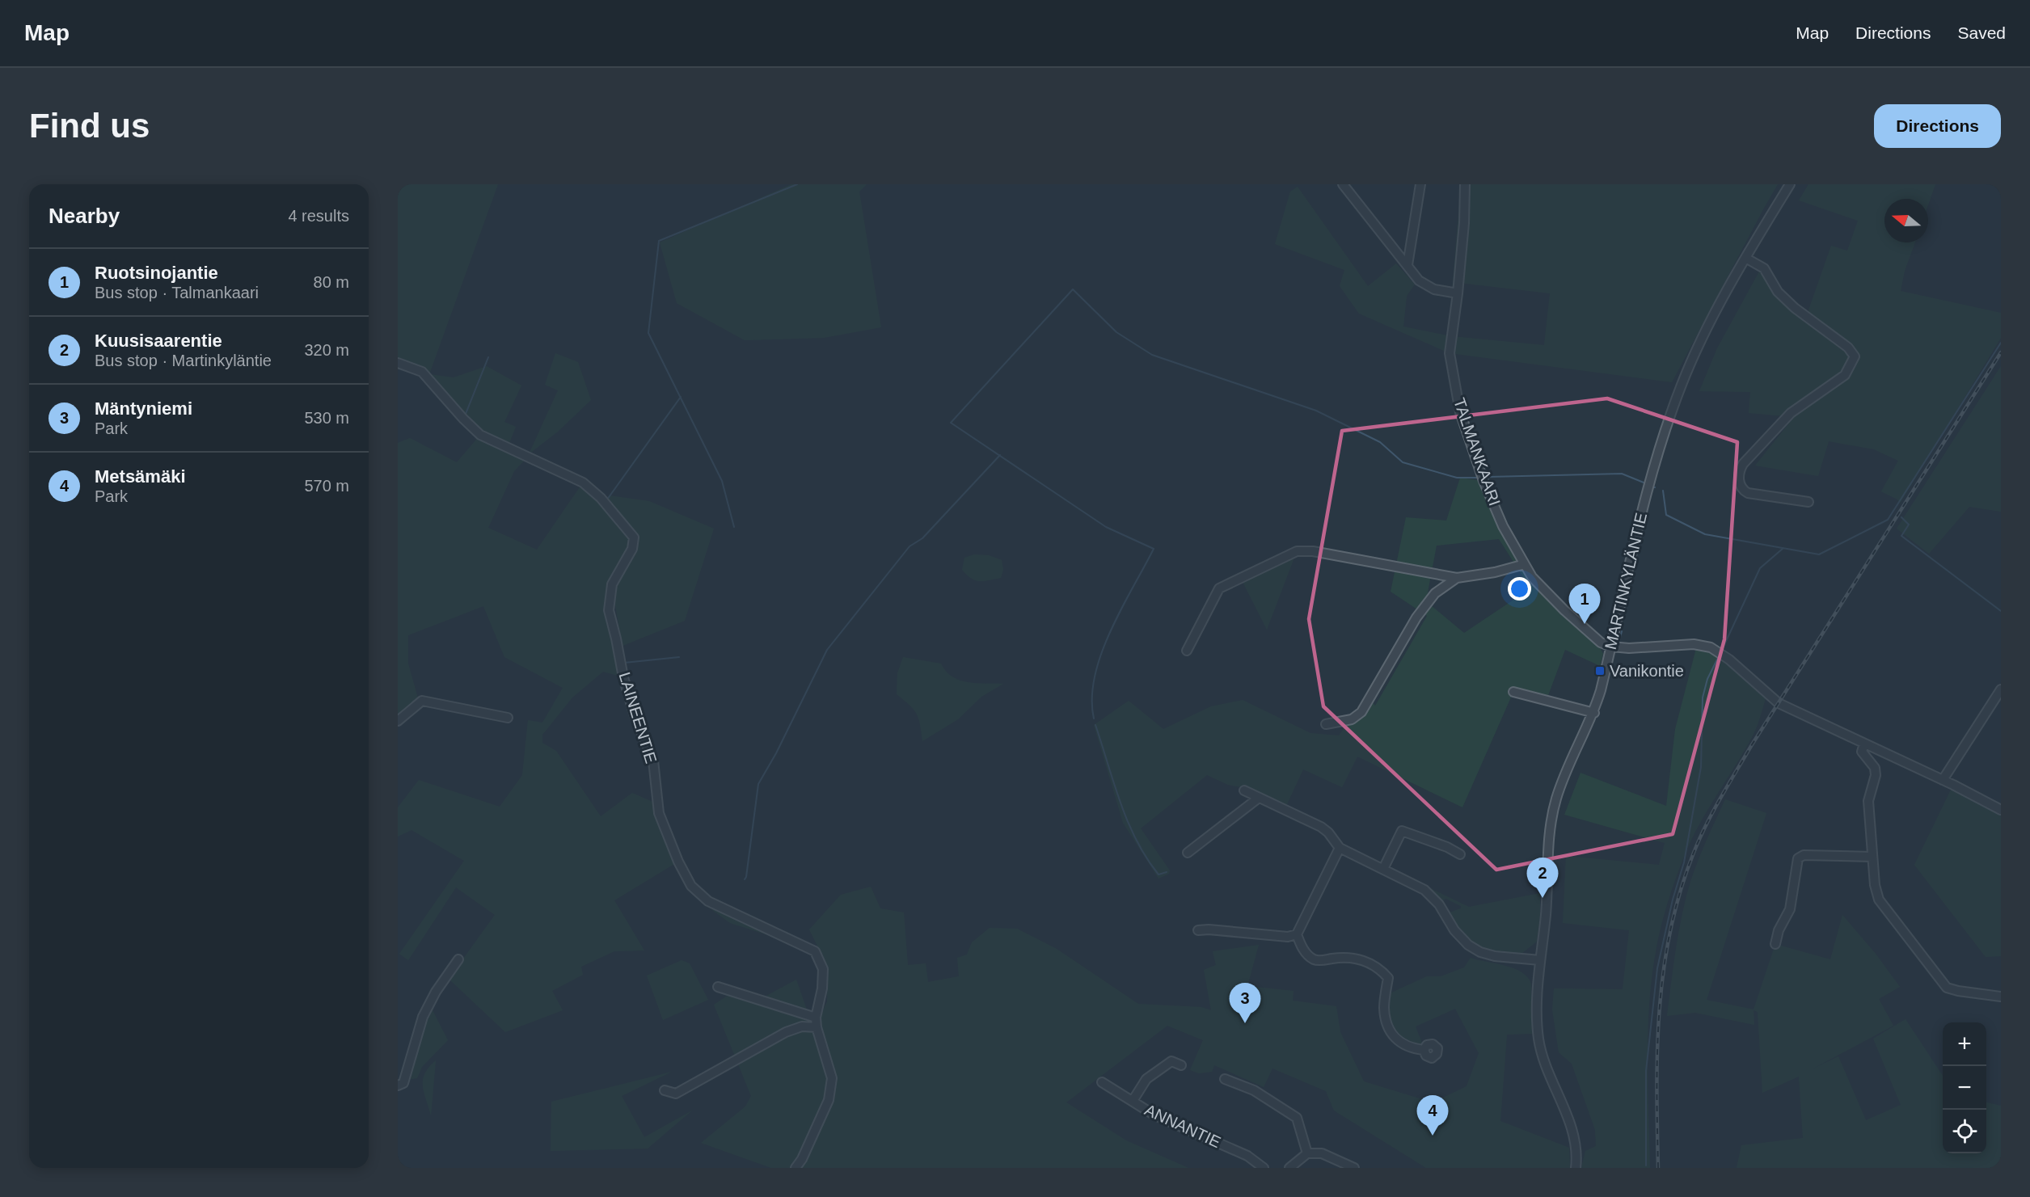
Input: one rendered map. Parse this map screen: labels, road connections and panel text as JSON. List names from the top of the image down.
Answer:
{
  "streets": {
    "street": [
      "TALMANKAARI",
      "MARTINKYLÄNTIE",
      "LAINEENTIE",
      "ANNANTIE"
    ]
  },
  "crossings": [
    ["TALMANKAARI", "MARTINKYLÄNTIE"]
  ],
  "places": {
    "transit": ["Vanikontie"]
  },
  "north": "left",
  "page": {
    "header": "Map",
    "nav": ["Map", "Directions", "Saved"],
    "buttons": "Directions",
    "title": "Find us",
    "heading": ["Nearby", "4 results"],
    "list": [
      {
        "mark": "1",
        "name": "Ruotsinojantie",
        "note": "Bus stop · Talmankaari",
        "value": "80 m"
      },
      {
        "mark": "2",
        "name": "Kuusisaarentie",
        "note": "Bus stop · Martinkyläntie",
        "value": "320 m"
      },
      {
        "mark": "3",
        "name": "Mäntyniemi",
        "note": "Park",
        "value": "530 m"
      },
      {
        "mark": "4",
        "name": "Metsämäki",
        "note": "Park",
        "value": "570 m"
      }
    ],
    "pins": [
      "1",
      "2",
      "3",
      "4"
    ],
    "map_buttons": ["+", "−"]
  }
}
